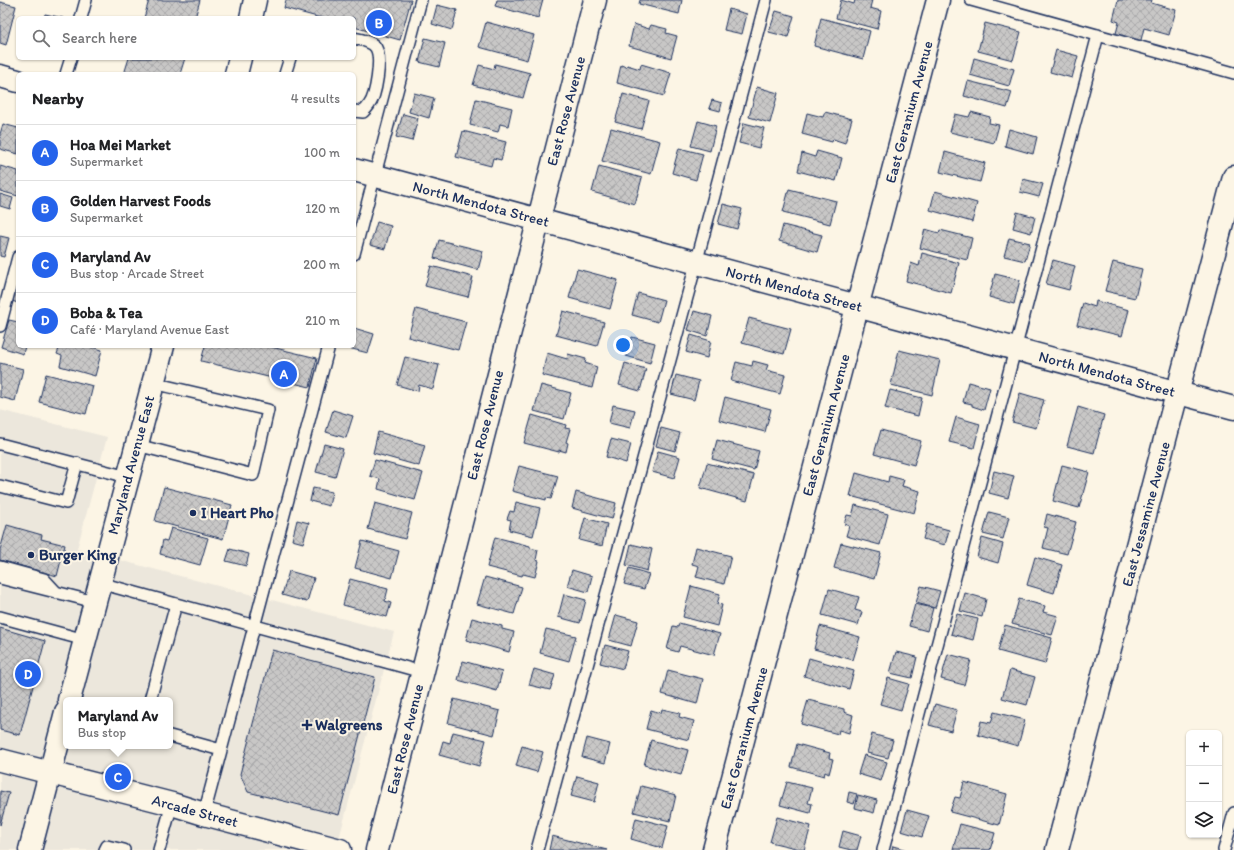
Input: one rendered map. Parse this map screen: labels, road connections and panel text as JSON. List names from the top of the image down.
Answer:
{
  "streets": {
    "street": [
      "East Rose Avenue",
      "East Geranium Avenue",
      "North Mendota Street",
      "Maryland Avenue East",
      "East Jessamine Avenue",
      "Arcade Street"
    ]
  },
  "crossings": [
    ["East Rose Avenue", "North Mendota Street"],
    ["East Geranium Avenue", "North Mendota Street"],
    ["North Mendota Street", "East Jessamine Avenue"]
  ],
  "places": {
    "other": ["I Heart Pho", "Burger King"],
    "health": ["Walgreens"]
  },
  "page": {
    "pins": [
      "B",
      "A",
      "D",
      "C"
    ],
    "search": "Search here",
    "heading": ["Nearby", "4 results"],
    "list": [
      {
        "mark": "A",
        "name": "Hoa Mei Market",
        "note": "Supermarket",
        "value": "100 m"
      },
      {
        "mark": "B",
        "name": "Golden Harvest Foods",
        "note": "Supermarket",
        "value": "120 m"
      },
      {
        "mark": "C",
        "name": "Maryland Av",
        "note": "Bus stop · Arcade Street",
        "value": "200 m"
      },
      {
        "mark": "D",
        "name": "Boba & Tea",
        "note": "Café · Maryland Avenue East",
        "value": "210 m"
      }
    ],
    "popup": ["Maryland Av", "Bus stop"],
    "map_buttons": ["+", "−"]
  }
}
